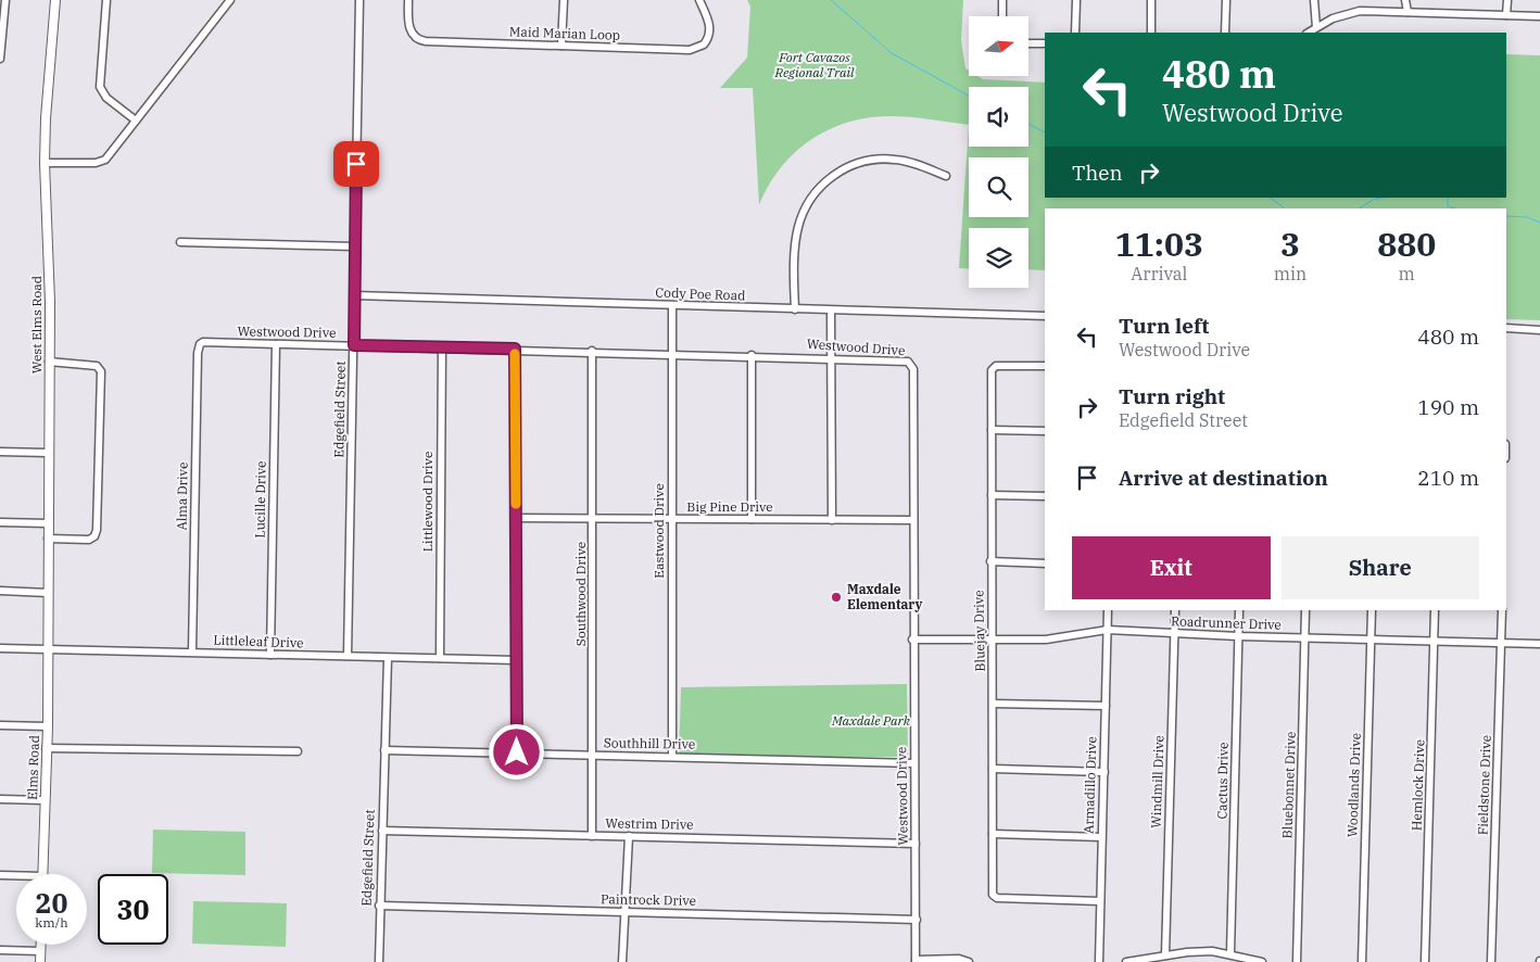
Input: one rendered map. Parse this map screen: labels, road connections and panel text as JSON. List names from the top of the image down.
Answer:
{
  "streets": {
    "main road": ["West Elms Road", "Elms Road"],
    "street": [
      "Maid Marian Loop",
      "Cody Poe Road",
      "Westwood Drive",
      "Edgefield Street",
      "Alma Drive",
      "Lucille Drive",
      "Littlewood Drive",
      "Big Pine Drive",
      "Eastwood Drive",
      "Southwood Drive",
      "Roadrunner Drive",
      "Bluejay Drive",
      "Littleleaf Drive",
      "Southhill Drive",
      "Cactus Drive",
      "Windmill Drive",
      "Armadillo Drive",
      "Bluebonnet Drive",
      "Woodlands Drive",
      "Hemlock Drive",
      "Fieldstone Drive",
      "Westrim Drive",
      "Paintrock Drive"
    ]
  },
  "crossings": [
    ["Cody Poe Road", "Edgefield Street"],
    ["Cody Poe Road", "Eastwood Drive"],
    ["West Elms Road", "Littleleaf Drive"],
    ["West Elms Road", "Elms Road"],
    ["Westwood Drive", "Edgefield Street"],
    ["Westwood Drive", "Alma Drive"],
    ["Westwood Drive", "Lucille Drive"],
    ["Westwood Drive", "Littlewood Drive"],
    ["Westwood Drive", "Big Pine Drive"],
    ["Westwood Drive", "Eastwood Drive"],
    ["Westwood Drive", "Southwood Drive"],
    ["Westwood Drive", "Roadrunner Drive"],
    ["Westwood Drive", "Southhill Drive"],
    ["Westwood Drive", "Westrim Drive"],
    ["Westwood Drive", "Paintrock Drive"],
    ["Edgefield Street", "Littleleaf Drive"],
    ["Edgefield Street", "Southhill Drive"],
    ["Edgefield Street", "Westrim Drive"],
    ["Edgefield Street", "Paintrock Drive"],
    ["Alma Drive", "Littleleaf Drive"],
    ["Lucille Drive", "Littleleaf Drive"],
    ["Littlewood Drive", "Littleleaf Drive"],
    ["Big Pine Drive", "Eastwood Drive"],
    ["Big Pine Drive", "Southwood Drive"],
    ["Eastwood Drive", "Southhill Drive"],
    ["Southwood Drive", "Southhill Drive"],
    ["Southwood Drive", "Westrim Drive"],
    ["Roadrunner Drive", "Bluejay Drive"],
    ["Roadrunner Drive", "Cactus Drive"],
    ["Roadrunner Drive", "Windmill Drive"],
    ["Roadrunner Drive", "Armadillo Drive"],
    ["Roadrunner Drive", "Bluebonnet Drive"],
    ["Roadrunner Drive", "Woodlands Drive"],
    ["Roadrunner Drive", "Hemlock Drive"],
    ["Roadrunner Drive", "Fieldstone Drive"],
    ["Bluejay Drive", "Armadillo Drive"],
    ["Littleleaf Drive", "Elms Road"]
  ],
  "parks": ["Fort Cavazos Regional Trail", "Maxdale Park"],
  "places": ["Maxdale Elementary"],
  "north": "right",
  "page": {
    "turn": ["480 m", "Westwood Drive"],
    "then": "Then",
    "eta": [
      "11:03",
      "Arrival",
      "3",
      "min",
      "880",
      "m"
    ],
    "list": [
      {
        "name": "Turn left",
        "note": "Westwood Drive",
        "value": "480 m"
      },
      {
        "name": "Turn right",
        "note": "Edgefield Street",
        "value": "190 m"
      },
      {
        "name": "Arrive at destination",
        "value": "210 m"
      }
    ],
    "buttons": ["Exit", "Share"],
    "speed": "20 km/h",
    "limit": "30"
  }
}
